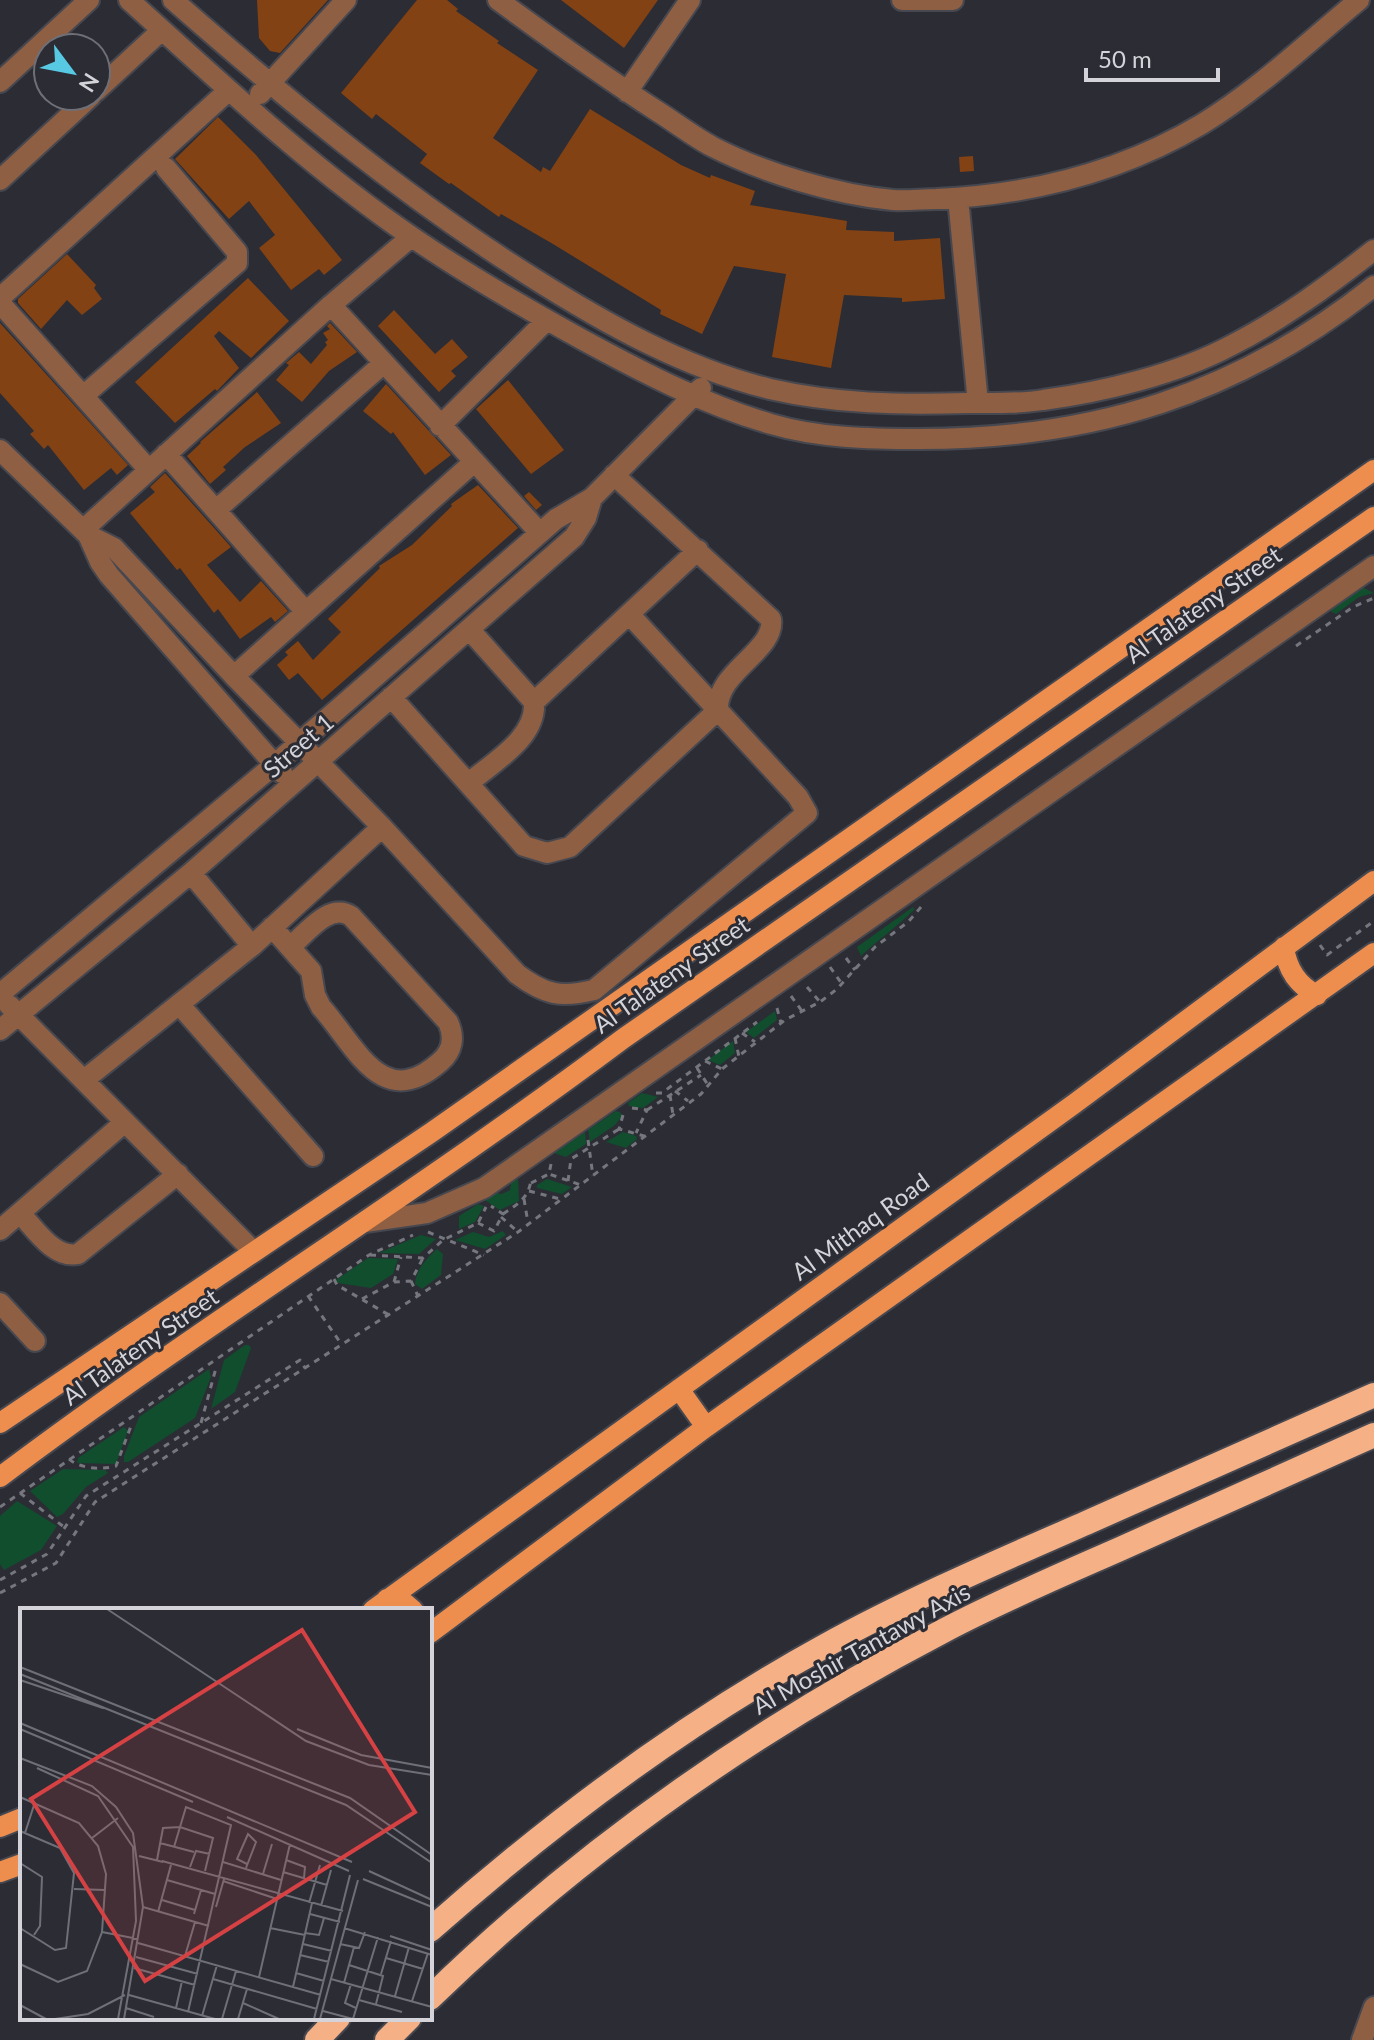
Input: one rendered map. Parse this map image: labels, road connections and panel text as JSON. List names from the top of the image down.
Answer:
{
  "streets": {
    "highway": ["Al Moshir Tantawy Axis"],
    "main road": ["Al Talateny Street", "Al Mithaq Road"],
    "street": ["Street 1"]
  },
  "scale_bar": "50 m",
  "north": "bottom right"
}
